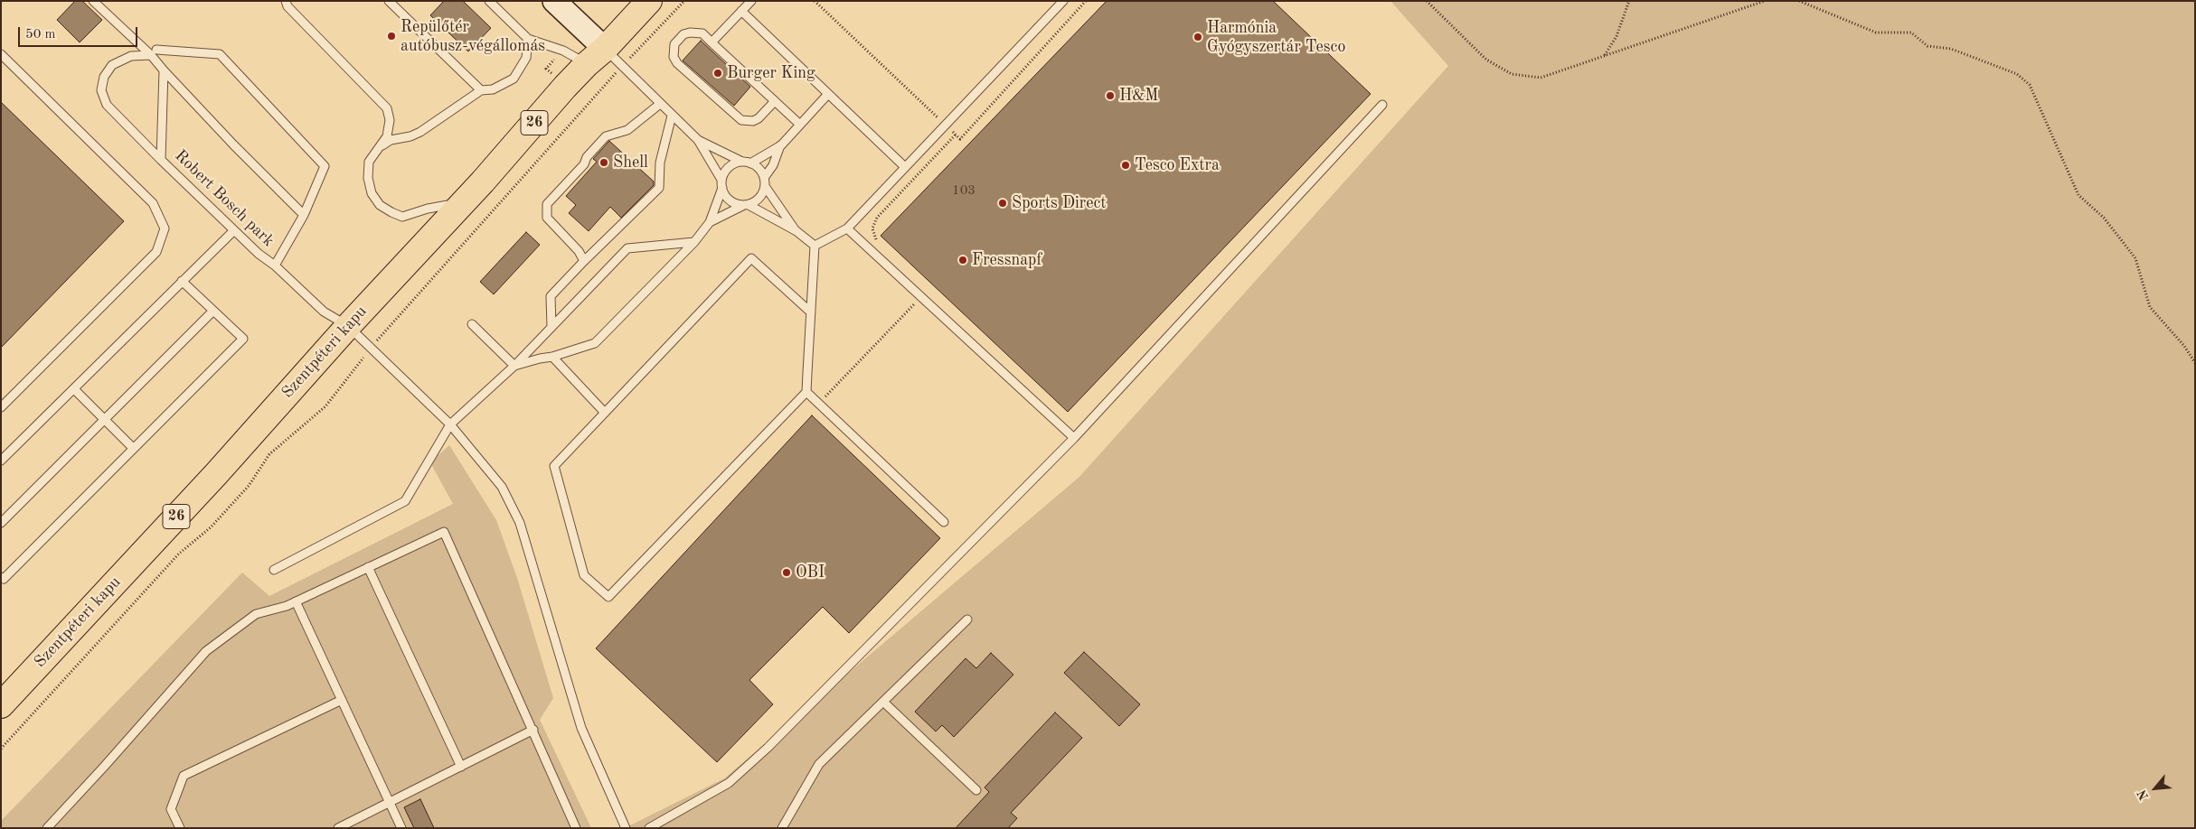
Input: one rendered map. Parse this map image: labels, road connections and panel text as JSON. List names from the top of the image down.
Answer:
{
  "streets": {
    "main road": ["26", "Szentpéteri kapu"],
    "lane": ["Robert Bosch park"]
  },
  "crossings": [
    ["Robert Bosch park", "Szentpéteri kapu"]
  ],
  "places": [
    "Repülőtér autóbusz-végállomás",
    "Harmónia Gyógyszertár Tesco",
    "Burger King",
    "H&M",
    "Shell",
    "Tesco Extra",
    "Sports Direct",
    "Fressnapf",
    "OBI"
  ],
  "house_numbers": ["103"],
  "scale_bar": "50 m",
  "north": "bottom left"
}
